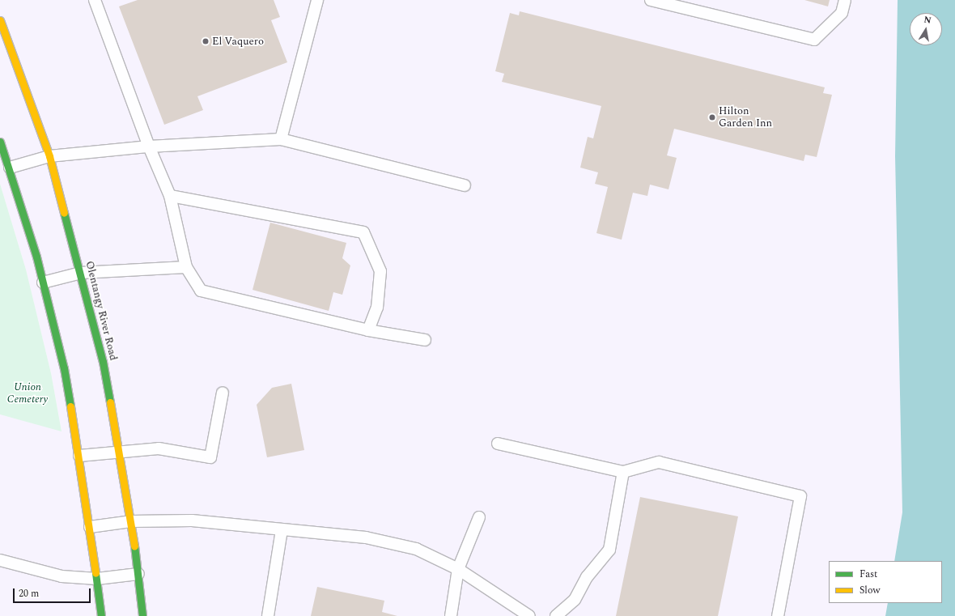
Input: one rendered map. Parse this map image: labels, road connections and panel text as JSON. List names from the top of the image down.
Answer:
{
  "streets": {
    "main road": ["Olentangy River Road"]
  },
  "parks": ["Union Cemetery"],
  "places": ["El Vaquero", "Hilton Garden Inn"],
  "legend": ["Fast", "Slow"],
  "scale_bar": "20 m",
  "north": "top"
}
